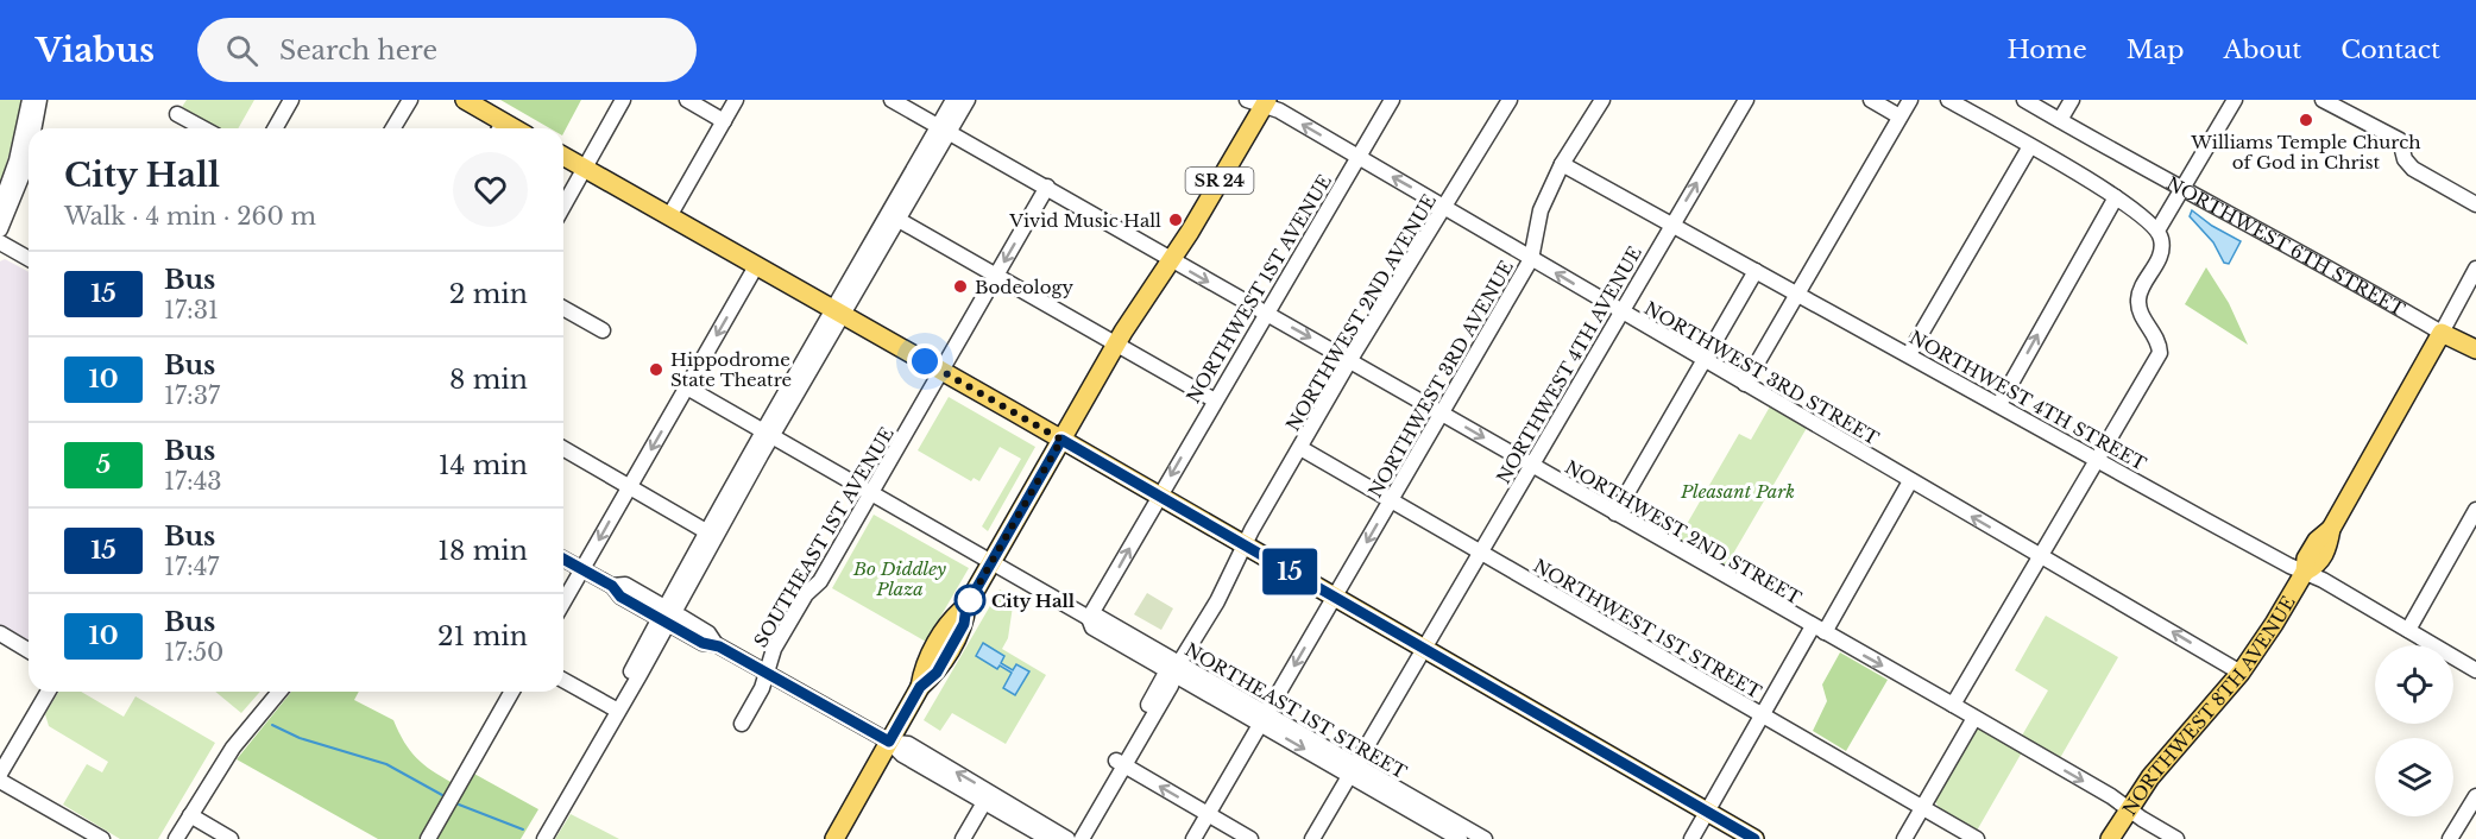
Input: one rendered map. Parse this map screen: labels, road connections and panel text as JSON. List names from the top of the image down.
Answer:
{
  "streets": {
    "main road": ["SR 24", "NORTHWEST 6TH STREET", "NORTHWEST 8TH AVENUE"],
    "street": [
      "NORTHWEST 1ST AVENUE",
      "NORTHWEST 2ND AVENUE",
      "NORTHWEST 4TH AVENUE",
      "NORTHWEST 3RD STREET",
      "NORTHWEST 3RD AVENUE",
      "NORTHWEST 4TH STREET",
      "NORTHWEST 2ND STREET",
      "SOUTHEAST 1ST AVENUE",
      "NORTHWEST 1ST STREET",
      "NORTHEAST 1ST STREET"
    ]
  },
  "crossings": [
    ["SR 24", "NORTHWEST 3RD STREET"],
    ["SR 24", "NORTHWEST 2ND STREET"],
    ["NORTHWEST 6TH STREET", "NORTHWEST 8TH AVENUE"],
    ["NORTHWEST 1ST AVENUE", "NORTHWEST 3RD STREET"],
    ["NORTHWEST 1ST AVENUE", "NORTHWEST 2ND STREET"],
    ["NORTHWEST 1ST AVENUE", "NORTHEAST 1ST STREET"],
    ["NORTHWEST 2ND AVENUE", "NORTHWEST 3RD STREET"],
    ["NORTHWEST 2ND AVENUE", "NORTHWEST 2ND STREET"],
    ["NORTHWEST 2ND AVENUE", "NORTHWEST 1ST STREET"],
    ["NORTHWEST 2ND AVENUE", "NORTHEAST 1ST STREET"],
    ["NORTHWEST 4TH AVENUE", "NORTHWEST 3RD STREET"],
    ["NORTHWEST 4TH AVENUE", "NORTHWEST 4TH STREET"],
    ["NORTHWEST 4TH AVENUE", "NORTHWEST 2ND STREET"],
    ["NORTHWEST 4TH AVENUE", "NORTHWEST 1ST STREET"],
    ["NORTHWEST 4TH AVENUE", "NORTHEAST 1ST STREET"],
    ["NORTHWEST 3RD STREET", "NORTHWEST 3RD AVENUE"],
    ["NORTHWEST 3RD STREET", "NORTHWEST 8TH AVENUE"],
    ["NORTHWEST 3RD AVENUE", "NORTHWEST 4TH STREET"],
    ["NORTHWEST 3RD AVENUE", "NORTHWEST 2ND STREET"],
    ["NORTHWEST 3RD AVENUE", "NORTHWEST 1ST STREET"],
    ["NORTHWEST 3RD AVENUE", "NORTHEAST 1ST STREET"],
    ["NORTHWEST 4TH STREET", "NORTHWEST 8TH AVENUE"],
    ["NORTHWEST 2ND STREET", "SOUTHEAST 1ST AVENUE"],
    ["NORTHWEST 2ND STREET", "NORTHWEST 8TH AVENUE"],
    ["SOUTHEAST 1ST AVENUE", "NORTHEAST 1ST STREET"]
  ],
  "one_way": ["NORTHWEST 3RD STREET", "NORTHWEST 2ND STREET"],
  "parks": ["Pleasant Park", "Bo Diddley Plaza"],
  "places": [
    "Williams Temple Church of God in Christ",
    "Vivid Music Hall",
    "Bodeology",
    "Hippodrome State Theatre",
    "City Hall"
  ],
  "lines": ["bus line 15"],
  "page": {
    "header": "Viabus",
    "search": "Search here",
    "nav": [
      "Home",
      "Map",
      "About",
      "Contact"
    ],
    "on_map": "15",
    "heading": ["City Hall", "Walk · 4 min · 260 m"],
    "list": [
      {
        "mark": "15",
        "name": "Bus",
        "note": "17:31",
        "value": "2 min"
      },
      {
        "mark": "10",
        "name": "Bus",
        "note": "17:37",
        "value": "8 min"
      },
      {
        "mark": "5",
        "name": "Bus",
        "note": "17:43",
        "value": "14 min"
      },
      {
        "mark": "15",
        "name": "Bus",
        "note": "17:47",
        "value": "18 min"
      },
      {
        "mark": "10",
        "name": "Bus",
        "note": "17:50",
        "value": "21 min"
      }
    ]
  }
}
